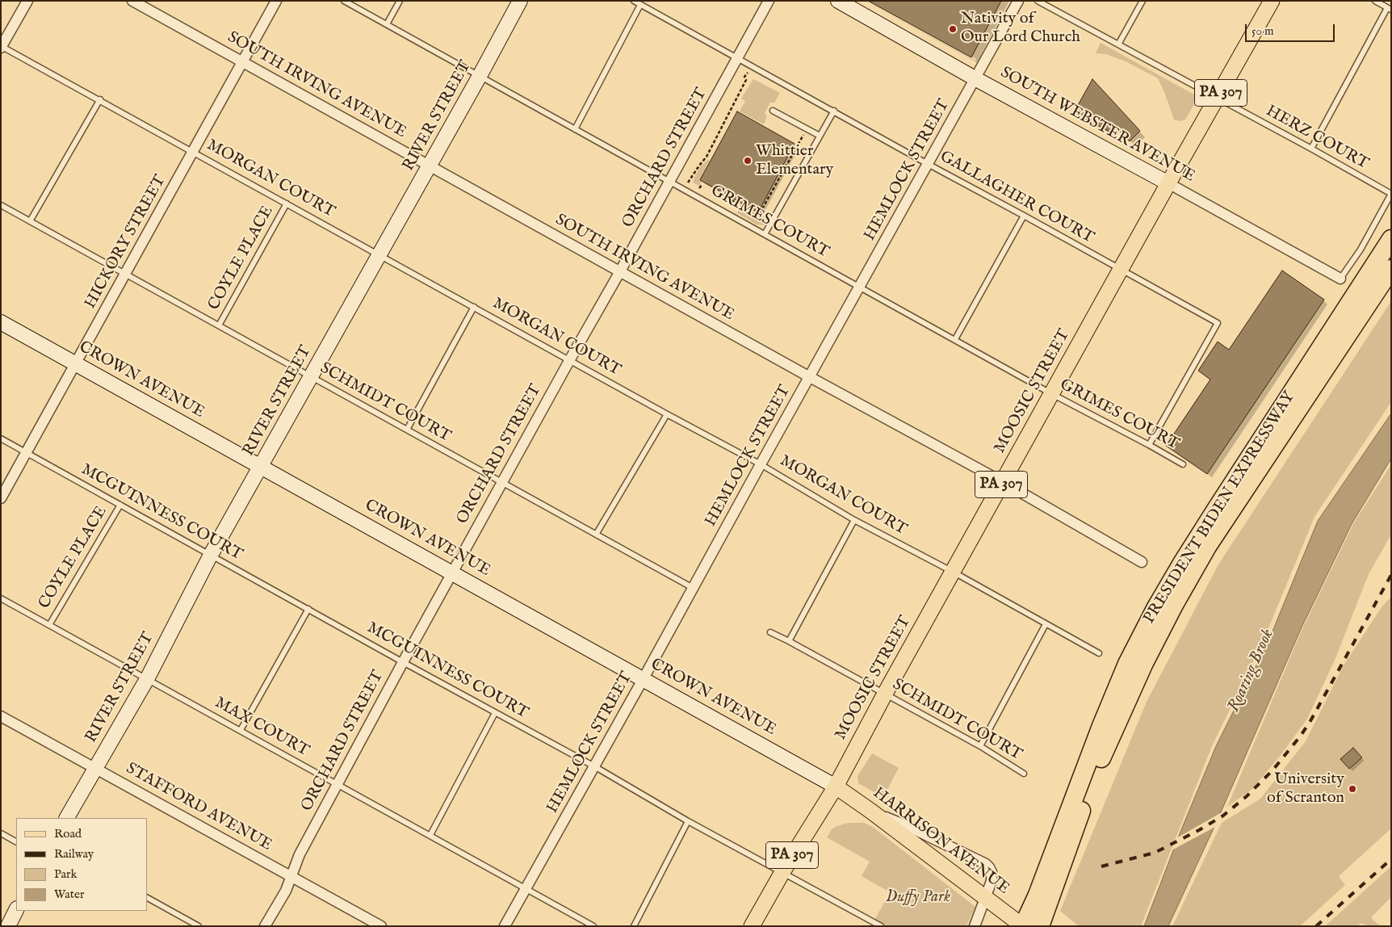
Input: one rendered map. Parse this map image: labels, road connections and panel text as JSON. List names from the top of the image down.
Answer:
{
  "streets": {
    "highway": ["PRESIDENT BIDEN EXPRESSWAY"],
    "main road": [
      "PA 307",
      "RIVER STREET",
      "SOUTH WEBSTER AVENUE",
      "CROWN AVENUE",
      "MOOSIC STREET",
      "HARRISON AVENUE"
    ],
    "street": [
      "SOUTH IRVING AVENUE",
      "ORCHARD STREET",
      "HEMLOCK STREET",
      "HICKORY STREET",
      "STAFFORD AVENUE"
    ],
    "lane": [
      "HERZ COURT",
      "MORGAN COURT",
      "GALLAGHER COURT",
      "GRIMES COURT",
      "COYLE PLACE",
      "SCHMIDT COURT",
      "MCGUINNESS COURT",
      "MAX COURT"
    ]
  },
  "crossings": [
    ["SOUTH IRVING AVENUE", "RIVER STREET"],
    ["SOUTH IRVING AVENUE", "ORCHARD STREET"],
    ["SOUTH IRVING AVENUE", "HEMLOCK STREET"],
    ["SOUTH IRVING AVENUE", "HICKORY STREET"],
    ["SOUTH IRVING AVENUE", "MOOSIC STREET"],
    ["RIVER STREET", "MORGAN COURT"],
    ["RIVER STREET", "GRIMES COURT"],
    ["RIVER STREET", "CROWN AVENUE"],
    ["RIVER STREET", "SCHMIDT COURT"],
    ["RIVER STREET", "MCGUINNESS COURT"],
    ["RIVER STREET", "MAX COURT"],
    ["RIVER STREET", "STAFFORD AVENUE"],
    ["SOUTH WEBSTER AVENUE", "HEMLOCK STREET"],
    ["SOUTH WEBSTER AVENUE", "MOOSIC STREET"],
    ["HERZ COURT", "MOOSIC STREET"],
    ["ORCHARD STREET", "MORGAN COURT"],
    ["ORCHARD STREET", "GALLAGHER COURT"],
    ["ORCHARD STREET", "GRIMES COURT"],
    ["ORCHARD STREET", "CROWN AVENUE"],
    ["ORCHARD STREET", "SCHMIDT COURT"],
    ["ORCHARD STREET", "MCGUINNESS COURT"],
    ["ORCHARD STREET", "MAX COURT"],
    ["ORCHARD STREET", "STAFFORD AVENUE"],
    ["HEMLOCK STREET", "MORGAN COURT"],
    ["HEMLOCK STREET", "GALLAGHER COURT"],
    ["HEMLOCK STREET", "GRIMES COURT"],
    ["HEMLOCK STREET", "CROWN AVENUE"],
    ["HEMLOCK STREET", "SCHMIDT COURT"],
    ["HEMLOCK STREET", "MCGUINNESS COURT"],
    ["HEMLOCK STREET", "MAX COURT"],
    ["MORGAN COURT", "HICKORY STREET"],
    ["MORGAN COURT", "COYLE PLACE"],
    ["MORGAN COURT", "MOOSIC STREET"],
    ["GALLAGHER COURT", "GRIMES COURT"],
    ["GALLAGHER COURT", "MOOSIC STREET"],
    ["GRIMES COURT", "MOOSIC STREET"],
    ["HICKORY STREET", "CROWN AVENUE"],
    ["HICKORY STREET", "SCHMIDT COURT"],
    ["HICKORY STREET", "MCGUINNESS COURT"],
    ["COYLE PLACE", "SCHMIDT COURT"],
    ["COYLE PLACE", "MCGUINNESS COURT"],
    ["COYLE PLACE", "MAX COURT"],
    ["CROWN AVENUE", "MOOSIC STREET"],
    ["CROWN AVENUE", "HARRISON AVENUE"],
    ["MOOSIC STREET", "SCHMIDT COURT"],
    ["MOOSIC STREET", "MCGUINNESS COURT"],
    ["MOOSIC STREET", "HARRISON AVENUE"],
    ["PRESIDENT BIDEN EXPRESSWAY", "HARRISON AVENUE"]
  ],
  "water": ["Roaring Brook"],
  "parks": ["Duffy Park"],
  "places": ["Nativity of Our Lord Church", "Whittier Elementary", "University of Scranton"],
  "legend": [
    "Road",
    "Railway",
    "Park",
    "Water"
  ],
  "scale_bar": "50 m"
}
